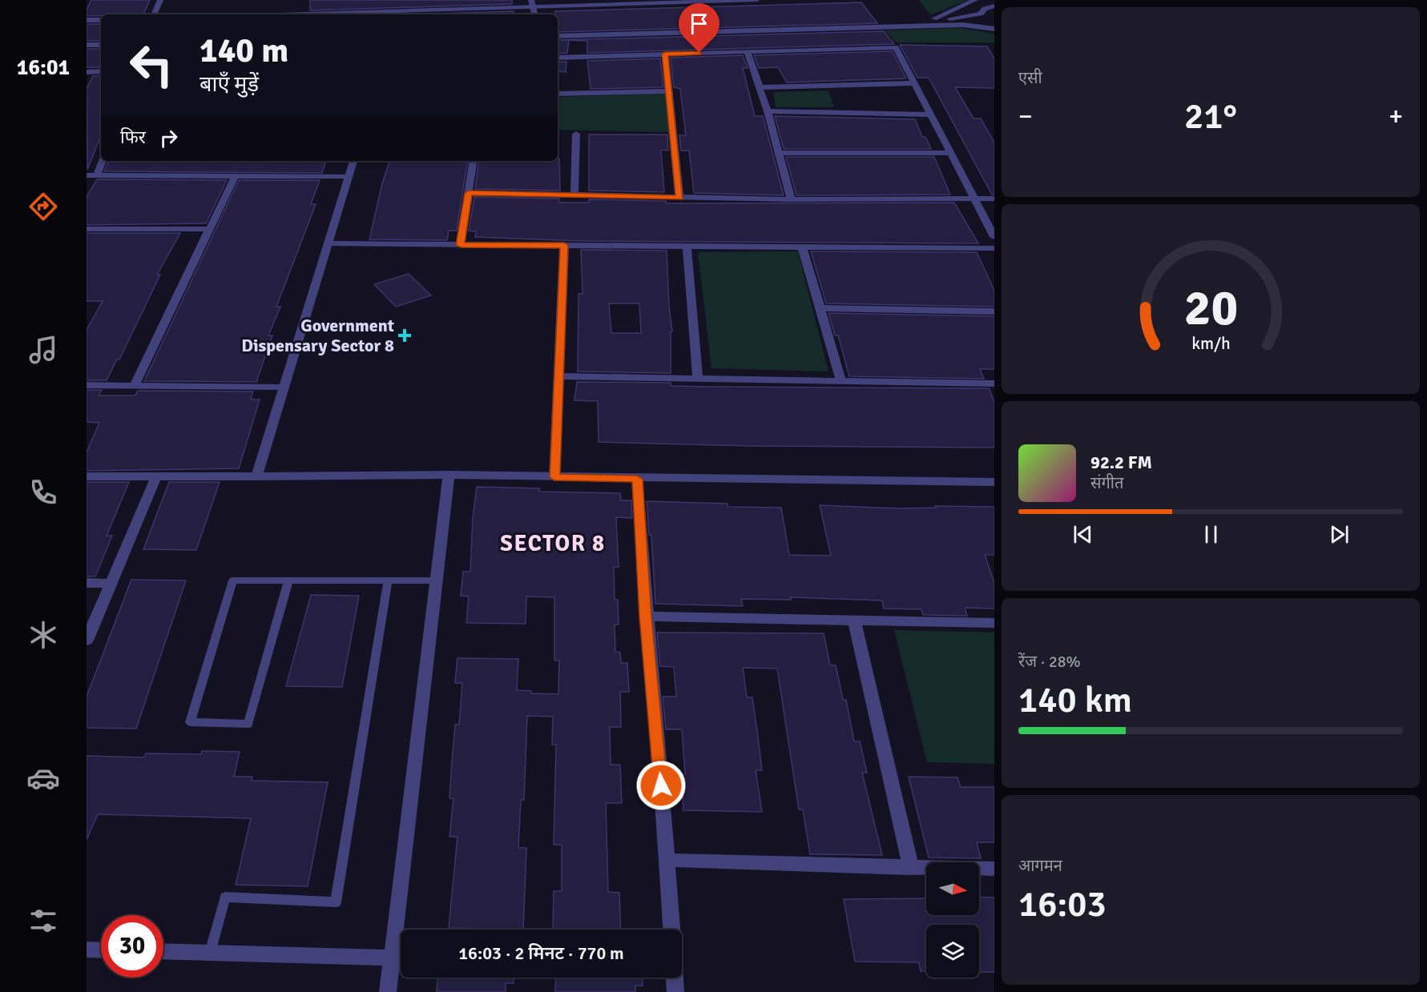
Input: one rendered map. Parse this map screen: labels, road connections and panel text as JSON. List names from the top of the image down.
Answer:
{
  "districts": ["SECTOR 8"],
  "places": {
    "health": ["Government Dispensary Sector 8"]
  },
  "north": "right",
  "page": {
    "tabs": "16:01",
    "tile": [
      "एसी",
      ["रेंज · 28%", "140 km"],
      ["आगमन", "16:03"]
    ],
    "turn": ["140 m", "बाएँ मुड़ें"],
    "heat": ["−", "21°", "+"],
    "then": "फिर",
    "song": ["92.2 FM", "संगीत"],
    "limit": "30",
    "trip": "16:03 · 2 मिनट · 770 m",
    "gauge": ["20", "km/h"]
  }
}
